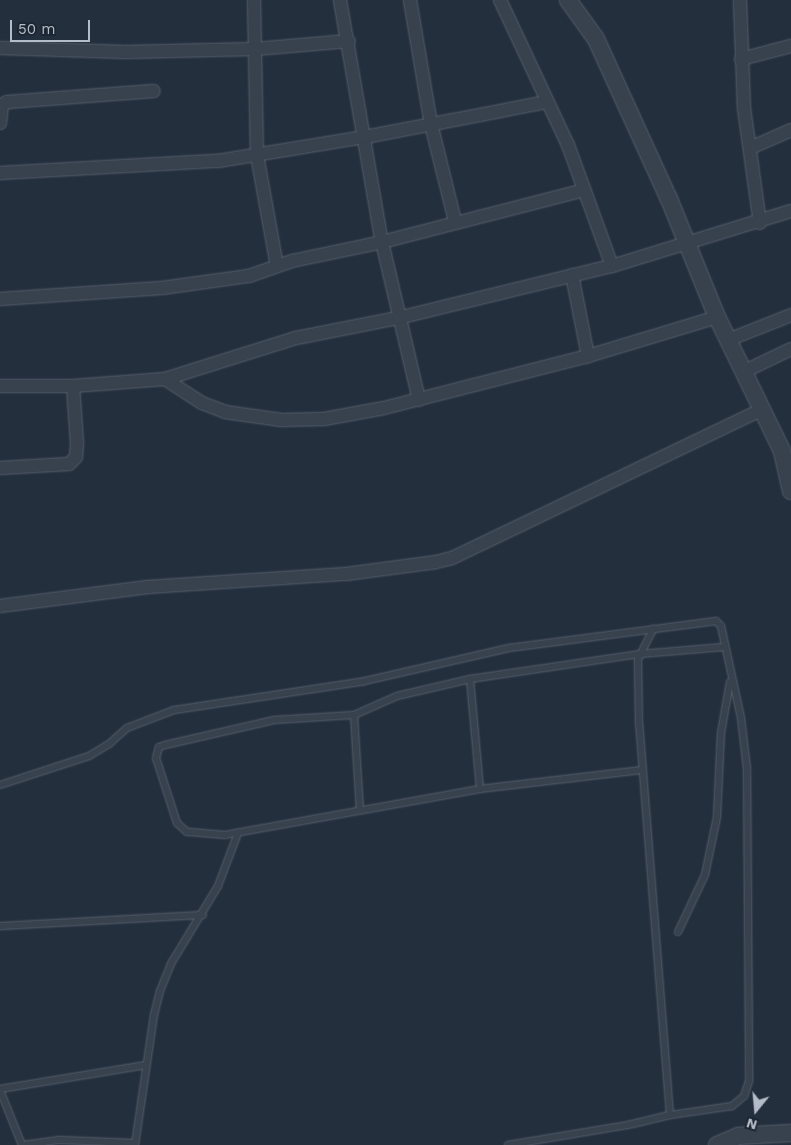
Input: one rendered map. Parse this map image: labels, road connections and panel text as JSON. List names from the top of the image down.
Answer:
{
  "scale_bar": "50 m",
  "north": "bottom"
}
